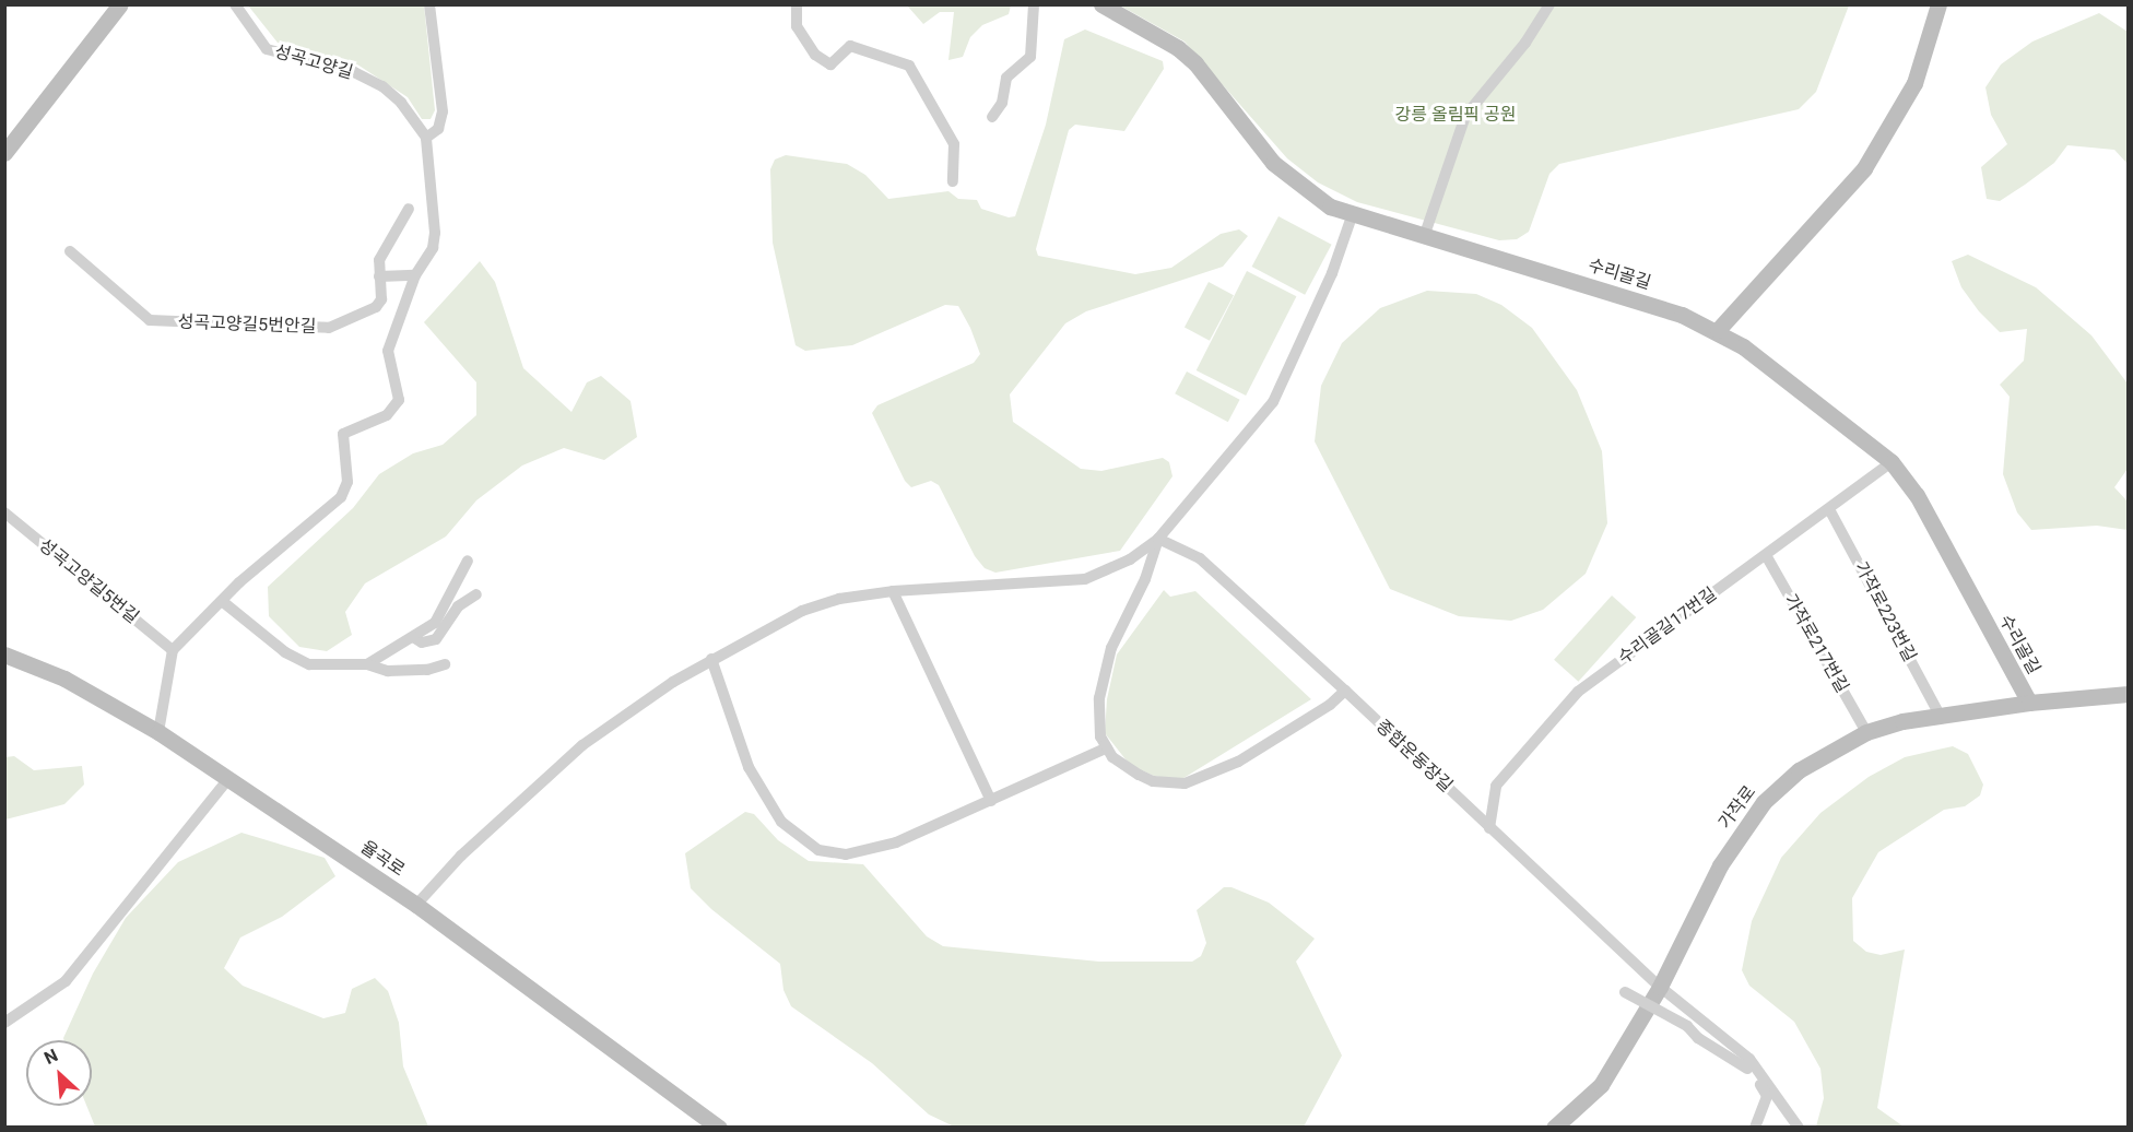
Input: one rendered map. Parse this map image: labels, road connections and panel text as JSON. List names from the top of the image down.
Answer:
{
  "streets": {
    "street": [
      "성곡고양길",
      "수리골길",
      "성곡고양길5번안길",
      "성곡고양길5번길",
      "가작로223번길",
      "수리골길17번길",
      "가작로217번길",
      "종합운동장길",
      "가작로",
      "율곡로"
    ]
  },
  "crossings": [
    ["수리골길", "수리골길17번길"],
    ["수리골길", "가작로"],
    ["가작로223번길", "수리골길17번길"],
    ["가작로223번길", "가작로"],
    ["수리골길17번길", "가작로217번길"],
    ["수리골길17번길", "종합운동장길"],
    ["가작로217번길", "가작로"],
    ["종합운동장길", "가작로"]
  ],
  "parks": ["강릉 올림픽 공원"],
  "north": "top left"
}
